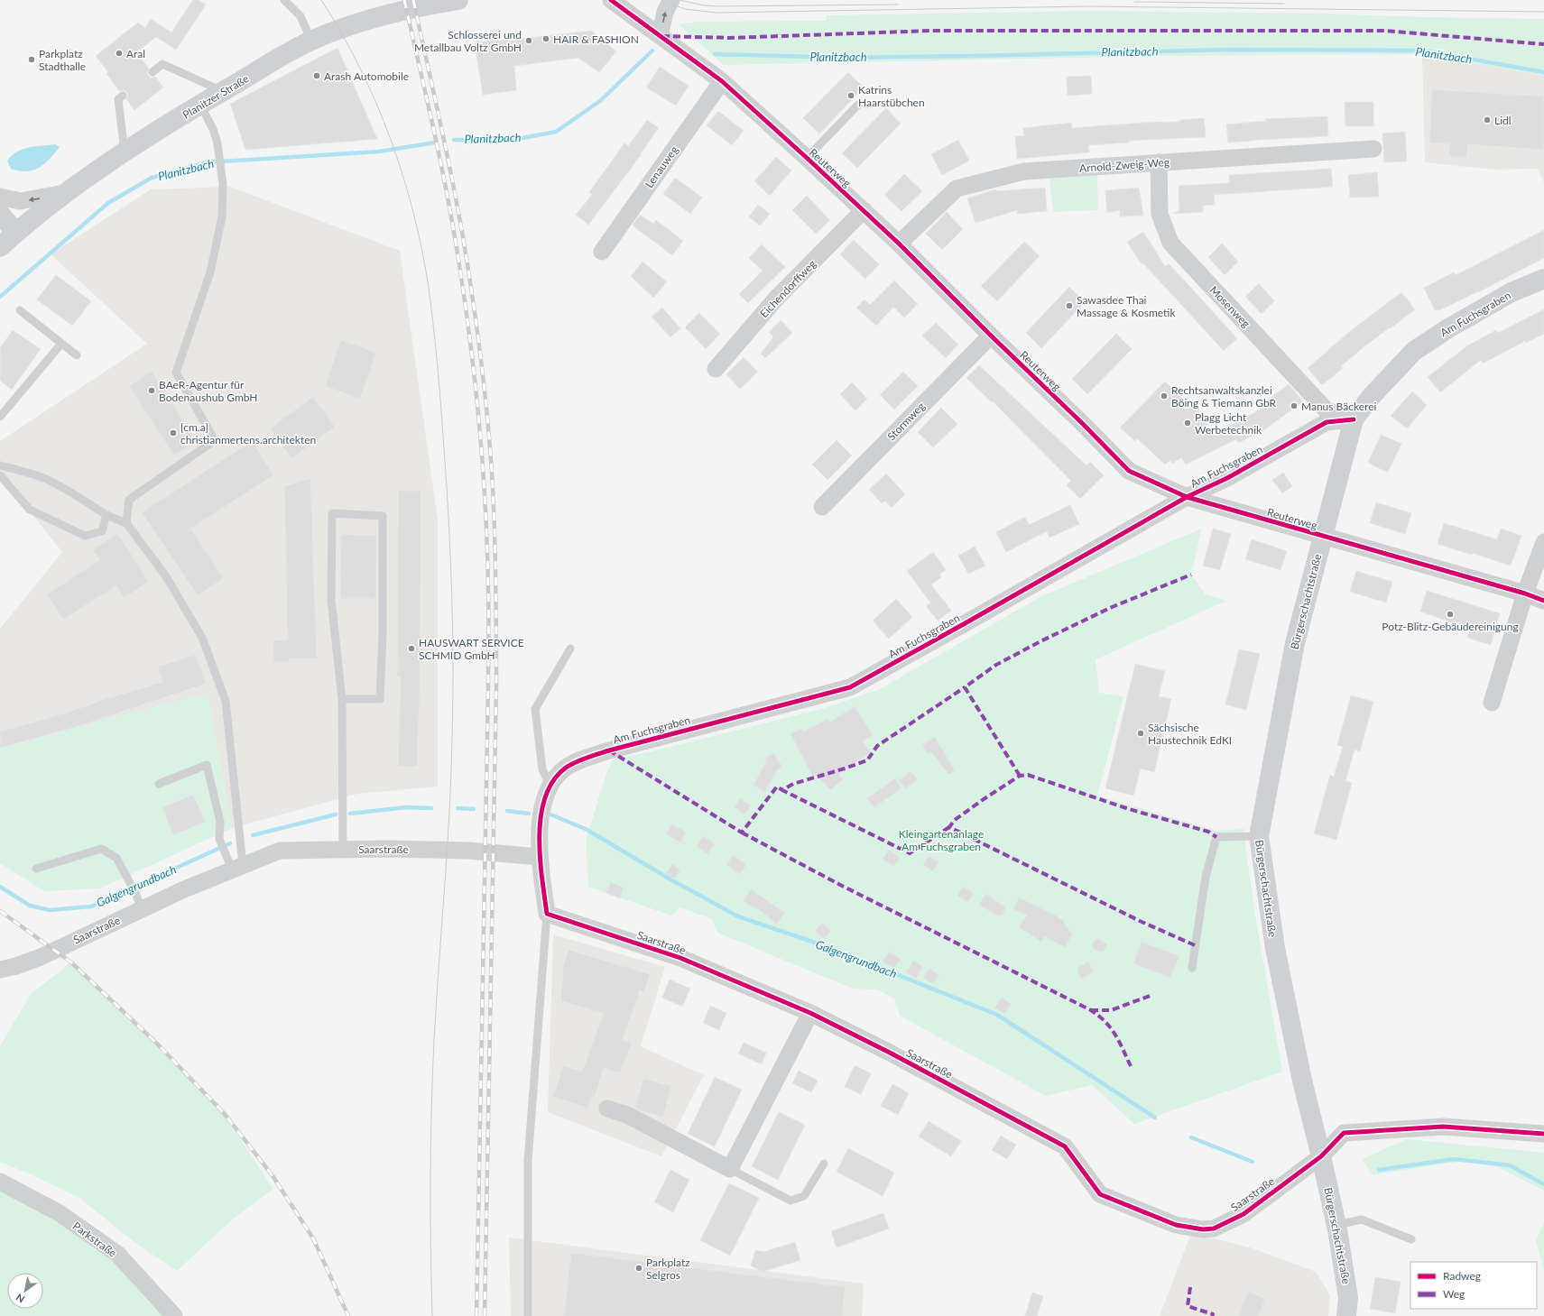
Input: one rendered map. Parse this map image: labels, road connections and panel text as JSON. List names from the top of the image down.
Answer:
{
  "streets": {
    "main road": ["Planitzer Straße", "Am Fuchsgraben", "Bürgerschachtstraße"],
    "street": [
      "Arnold-Zweig-Weg",
      "Lenauweg",
      "Reuterweg",
      "Eichendorffweg",
      "Mosenweg",
      "Stormweg",
      "Saarstraße",
      "Parkstraße"
    ]
  },
  "crossings": [
    ["Arnold-Zweig-Weg", "Reuterweg"],
    ["Arnold-Zweig-Weg", "Mosenweg"],
    ["Lenauweg", "Reuterweg"],
    ["Reuterweg", "Eichendorffweg"],
    ["Reuterweg", "Am Fuchsgraben"],
    ["Reuterweg", "Stormweg"],
    ["Reuterweg", "Bürgerschachtstraße"],
    ["Mosenweg", "Am Fuchsgraben"],
    ["Am Fuchsgraben", "Bürgerschachtstraße"],
    ["Am Fuchsgraben", "Saarstraße"],
    ["Bürgerschachtstraße", "Saarstraße"]
  ],
  "water": ["Planitzbach", "Galgengrundbach"],
  "parks": ["Kleingartenanlage Am Fuchsgraben"],
  "places": [
    "HAIR & FASHION",
    "Schlosserei und Metallbau Voltz GmbH",
    "Aral",
    "Parkplatz Stadthalle",
    "Arash Automobile",
    "Katrins Haarstübchen",
    "Lidl",
    "Sawasdee Thai Massage & Kosmetik",
    "BAeR-Agentur für Bodenaushub GmbH",
    "Rechtsanwaltskanzlei Böing & Tiemann GbR",
    "Manus Bäckerei",
    "Plagg Licht Werbetechnik",
    "[cm.a] christianmertens.architekten",
    "Potz-Blitz-Gebäudereinigung",
    "HAUSWART SERVICE SCHMID GmbH",
    "Sächsische Haustechnik EdKI",
    "Parkplatz Selgros"
  ],
  "legend": ["Radweg", "Weg"],
  "north": "bottom left"
}
